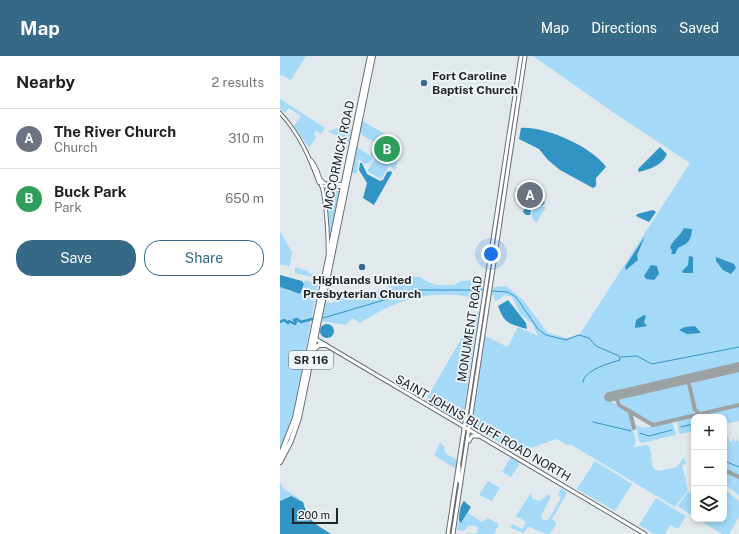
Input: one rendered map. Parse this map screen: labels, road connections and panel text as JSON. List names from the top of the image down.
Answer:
{
  "streets": {
    "main road": [
      "MCCORMICK ROAD",
      "MONUMENT ROAD",
      "SR 116",
      "SAINT JOHNS BLUFF ROAD NORTH"
    ]
  },
  "crossings": [
    ["MCCORMICK ROAD", "SR 116"],
    ["MONUMENT ROAD", "SAINT JOHNS BLUFF ROAD NORTH"],
    ["SR 116", "SAINT JOHNS BLUFF ROAD NORTH"]
  ],
  "places": ["Fort Caroline Baptist Church", "Highlands United Presbyterian Church"],
  "scale_bar": "200 m",
  "page": {
    "header": "Map",
    "nav": ["Map", "Directions", "Saved"],
    "heading": ["Nearby", "2 results"],
    "list": [
      {
        "mark": "A",
        "name": "The River Church",
        "note": "Church",
        "value": "310 m"
      },
      {
        "mark": "B",
        "name": "Buck Park",
        "note": "Park",
        "value": "650 m"
      }
    ],
    "pins": ["B", "A"],
    "buttons": ["Save", "Share"],
    "map_buttons": ["+", "−"],
    "scale": "200 m"
  }
}
